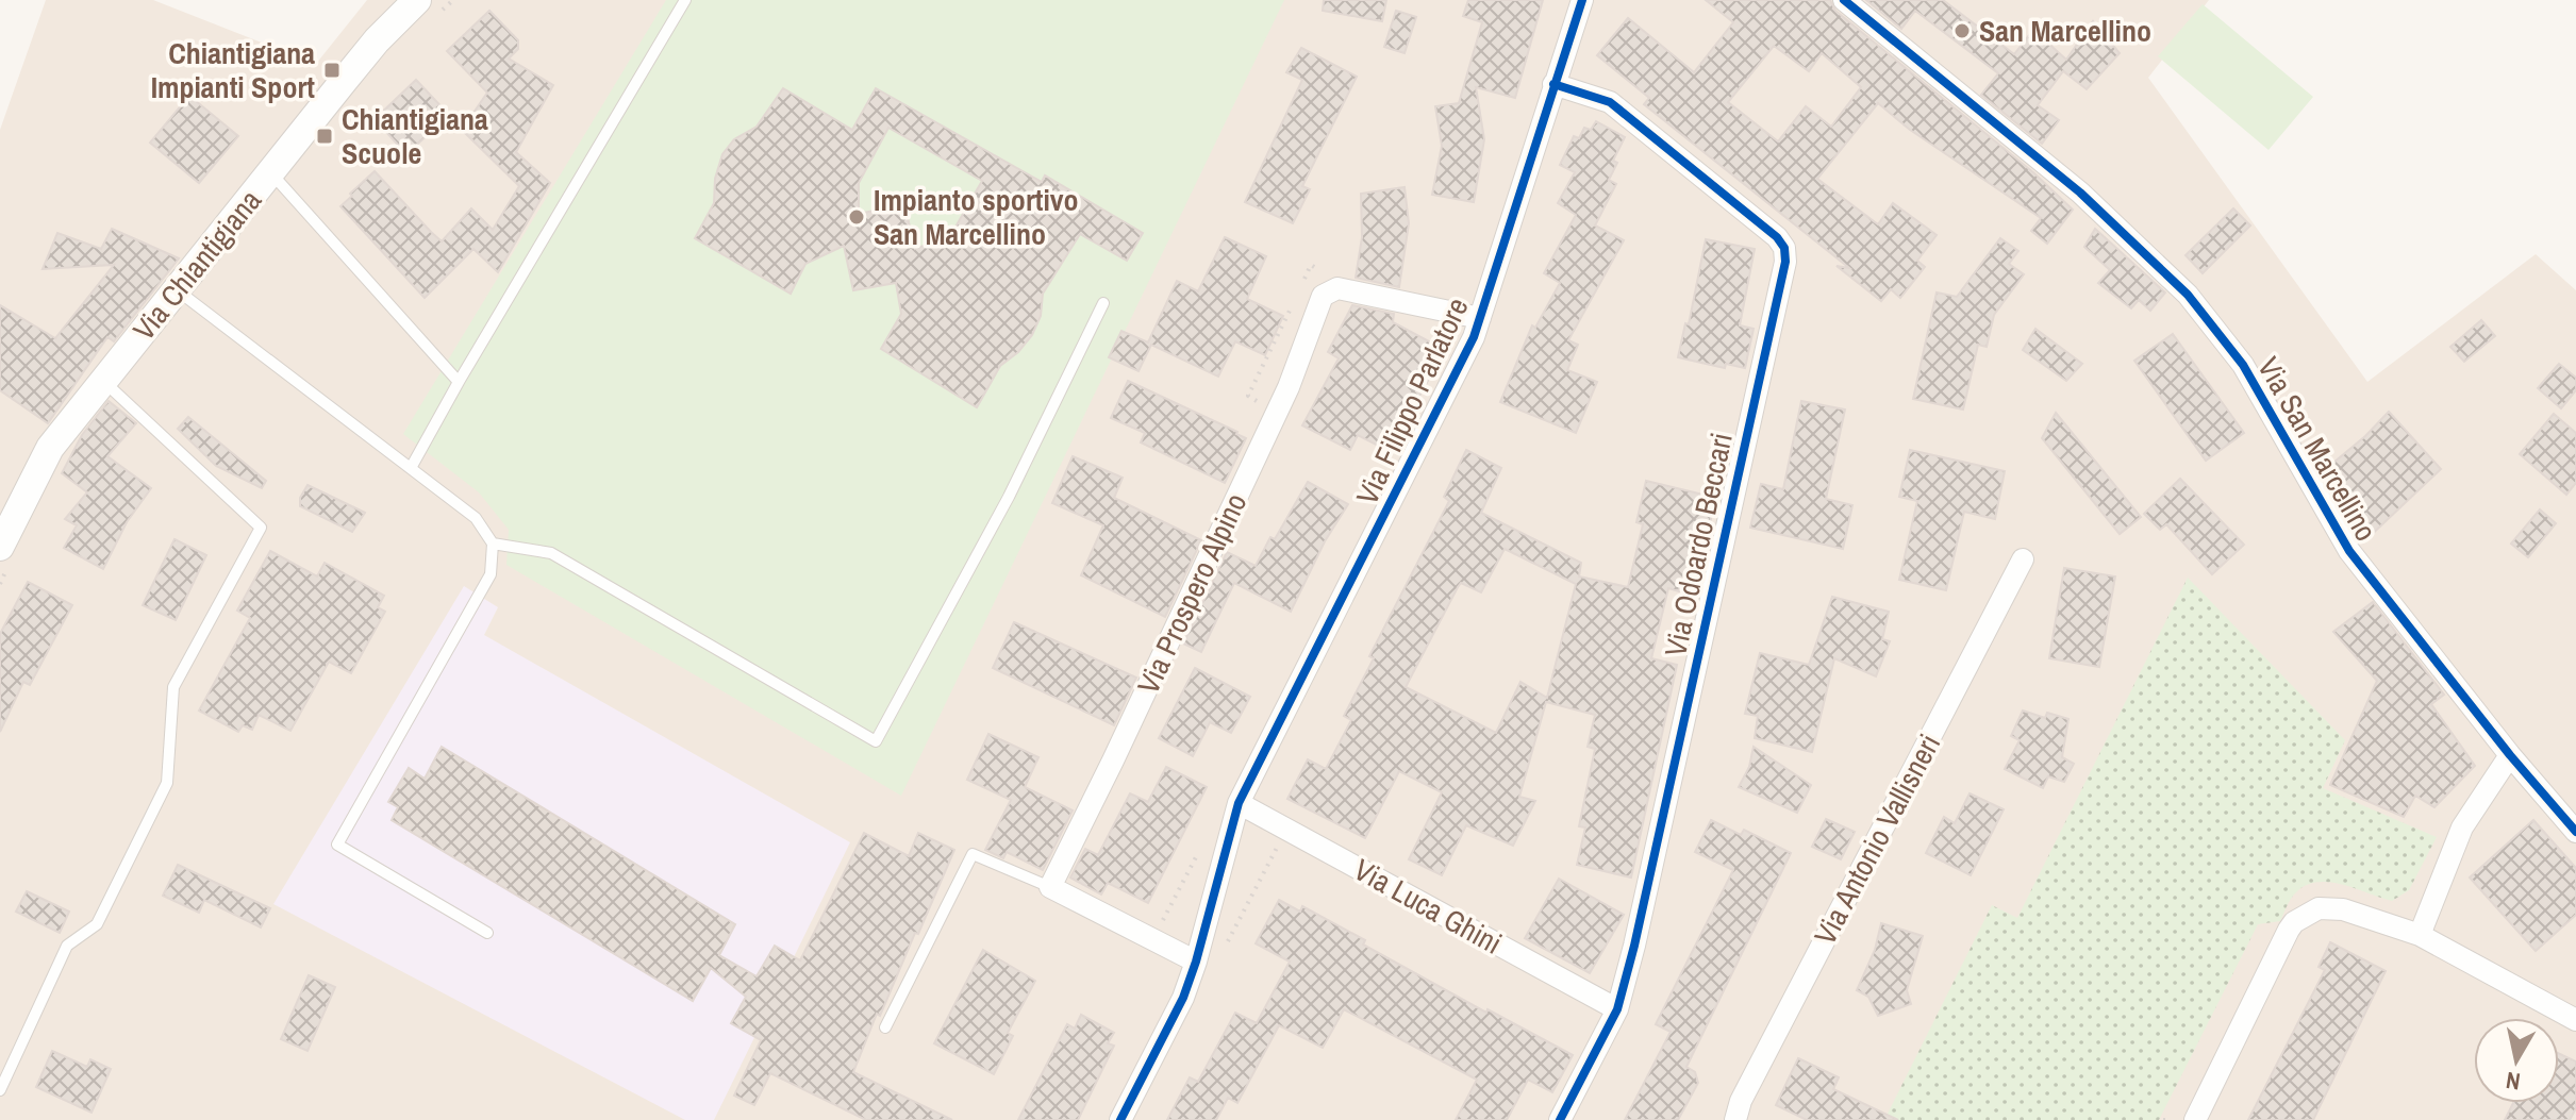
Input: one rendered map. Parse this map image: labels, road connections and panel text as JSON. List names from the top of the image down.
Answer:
{
  "streets": {
    "street": [
      "Via Chiantigiana",
      "Via Filippo Parlatore",
      "Via San Marcellino",
      "Via Odoardo Beccari",
      "Via Prospero Alpino",
      "Via Antonio Vallisneri",
      "Via Luca Ghini"
    ]
  },
  "crossings": [
    ["Via Filippo Parlatore", "Via Odoardo Beccari"],
    ["Via Filippo Parlatore", "Via Prospero Alpino"],
    ["Via Filippo Parlatore", "Via Luca Ghini"],
    ["Via Odoardo Beccari", "Via Luca Ghini"]
  ],
  "places": {
    "other": ["San Marcellino", "Impianto sportivo San Marcellino"],
    "transit": ["Chiantigiana Impianti Sport", "Chiantigiana Scuole"]
  },
  "north": "bottom"
}
